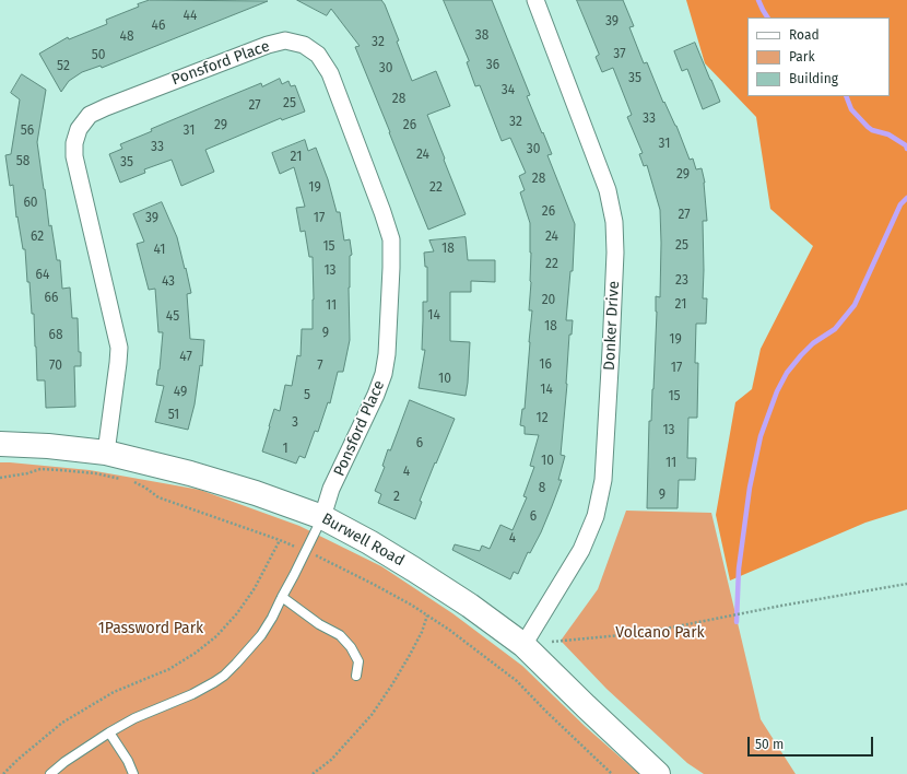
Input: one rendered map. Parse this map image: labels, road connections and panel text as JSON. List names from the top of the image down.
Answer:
{
  "streets": {
    "main road": ["Burwell Road"],
    "street": ["Ponsford Place", "Donker Drive"]
  },
  "crossings": [
    ["Ponsford Place", "Burwell Road"],
    ["Donker Drive", "Burwell Road"]
  ],
  "parks": ["1Password Park", "Volcano Park"],
  "house_numbers": [
    "44",
    "39",
    "46",
    "38",
    "48",
    "32",
    "37",
    "50",
    "36",
    "52",
    "30",
    "35",
    "34",
    "28",
    "25",
    "27",
    "33",
    "32",
    "29",
    "26",
    "56",
    "31",
    "31",
    "33",
    "30",
    "24",
    "21",
    "58",
    "35",
    "29",
    "28",
    "19",
    "22",
    "60",
    "26",
    "27",
    "39",
    "17",
    "62",
    "24",
    "25",
    "15",
    "18",
    "41",
    "22",
    "13",
    "64",
    "23",
    "43",
    "66",
    "20",
    "21",
    "11",
    "14",
    "45",
    "18",
    "9",
    "68",
    "19",
    "47",
    "16",
    "70",
    "7",
    "17",
    "10",
    "14",
    "49",
    "5",
    "15",
    "51",
    "12",
    "3",
    "13",
    "6",
    "1",
    "10",
    "11",
    "4",
    "8",
    "9",
    "2",
    "6",
    "4"
  ],
  "legend": ["Road", "Park", "Building"],
  "scale_bar": "50 m"
}
